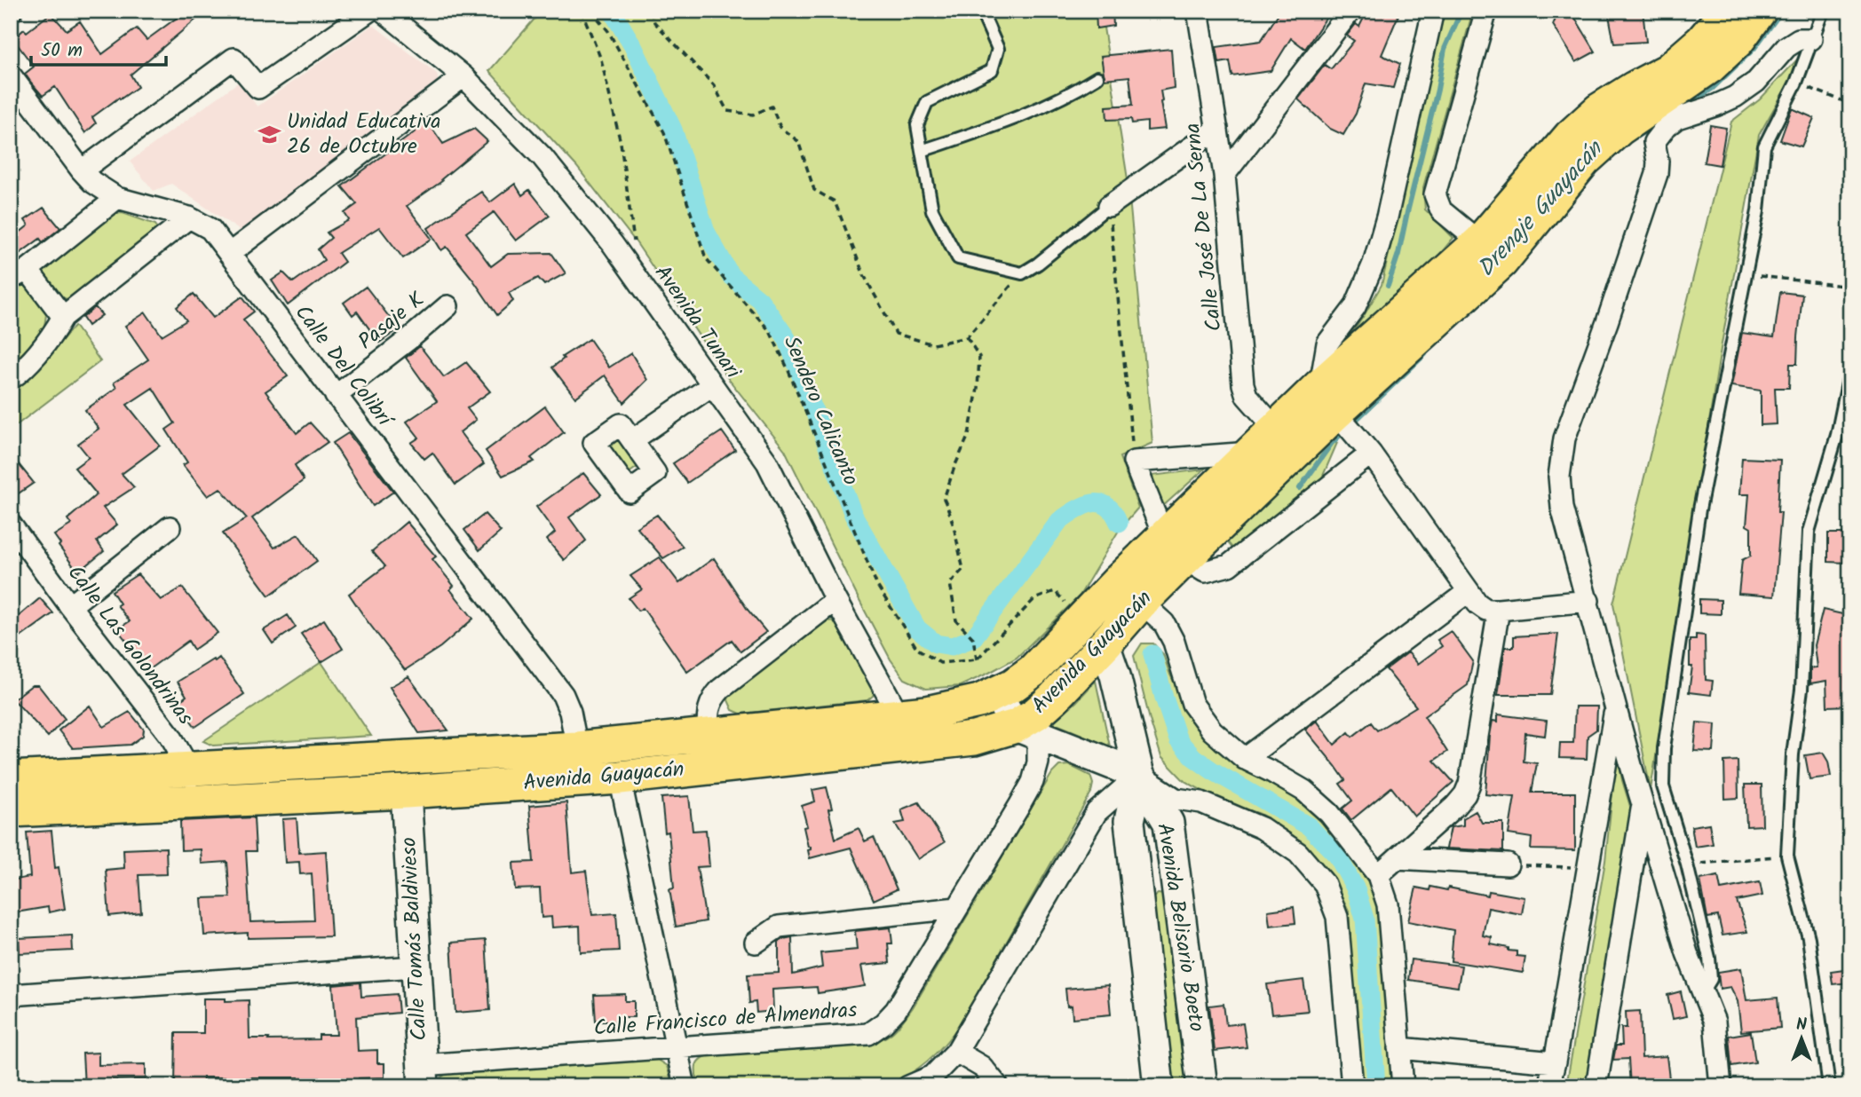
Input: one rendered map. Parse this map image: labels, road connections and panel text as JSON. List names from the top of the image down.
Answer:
{
  "streets": {
    "main road": ["Avenida Guayacán"],
    "street": [
      "Calle José De La Serna",
      "Pasaje K",
      "Avenida Tunari",
      "Calle Del Colibrí",
      "Calle Las Golondrinas",
      "Avenida Belisario Boeto",
      "Calle Tomás Baldivieso",
      "Calle Francisco de Almendras"
    ],
    "path": ["Sendero Calicanto"]
  },
  "crossings": [
    ["Calle José De La Serna", "Avenida Guayacán"],
    ["Pasaje K", "Calle Del Colibrí"],
    ["Avenida Tunari", "Avenida Guayacán"],
    ["Calle Del Colibrí", "Avenida Guayacán"],
    ["Calle Las Golondrinas", "Avenida Guayacán"],
    ["Avenida Guayacán", "Avenida Belisario Boeto"],
    ["Avenida Guayacán", "Calle Tomás Baldivieso"],
    ["Avenida Guayacán", "Calle Francisco de Almendras"],
    ["Calle Tomás Baldivieso", "Calle Francisco de Almendras"]
  ],
  "water": ["Drenaje Guayacán"],
  "places": {
    "school or university": ["Unidad Educativa 26 de Octubre"]
  },
  "scale_bar": "50 m",
  "north": "top"
}
